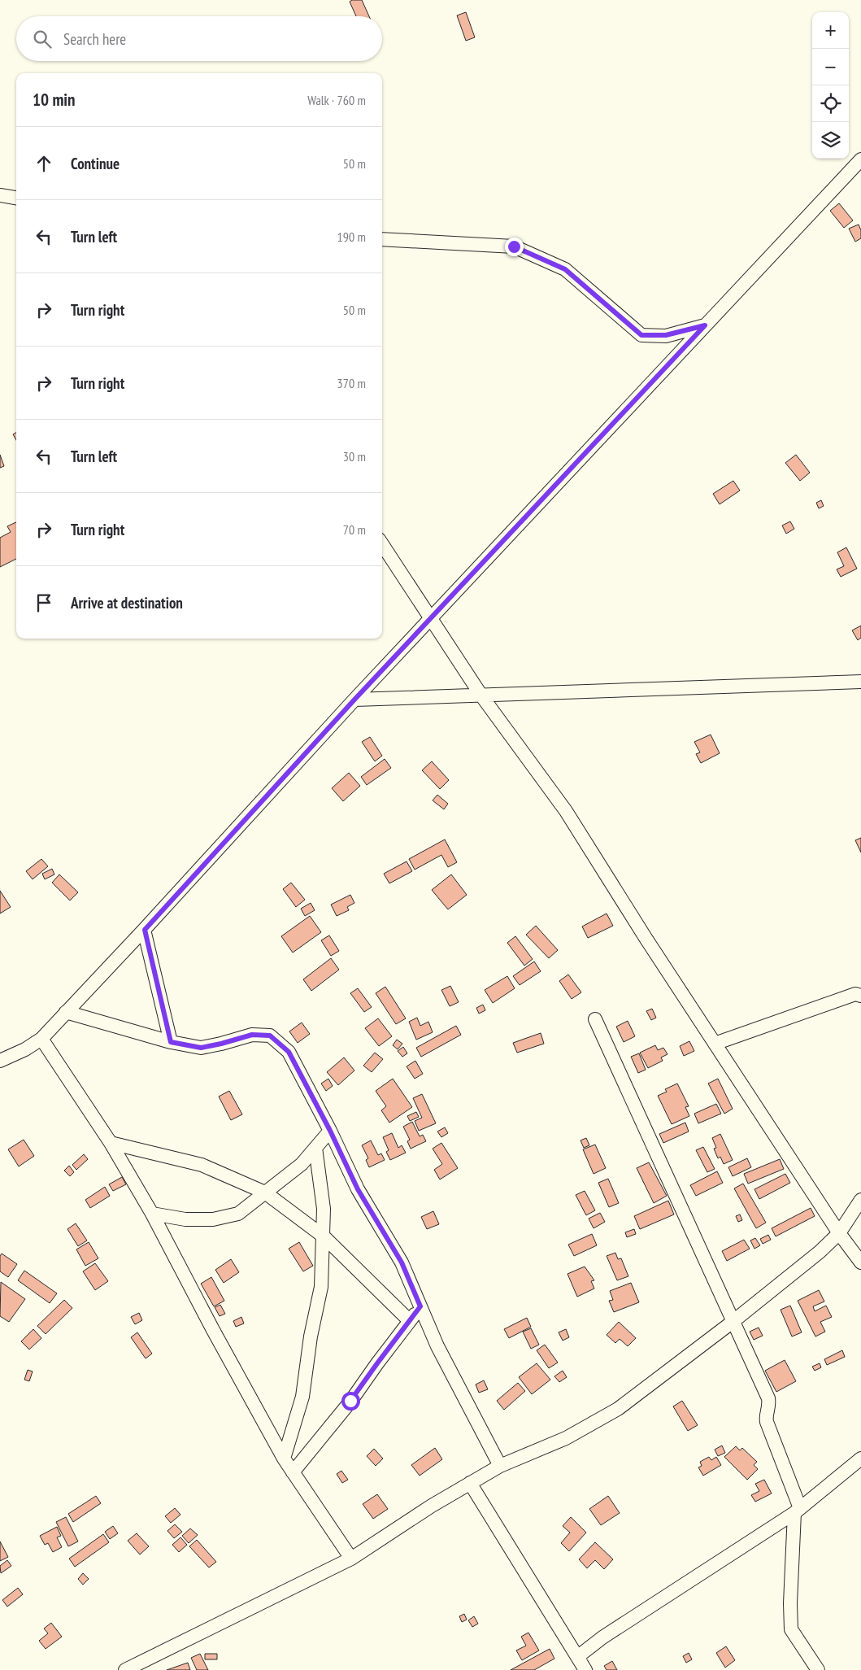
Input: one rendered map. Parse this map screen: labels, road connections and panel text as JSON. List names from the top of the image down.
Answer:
{
  "page": {
    "map_buttons": ["+", "−"],
    "search": "Search here",
    "heading": ["10 min", "Walk · 760 m"],
    "list": [
      ["Continue", "50 m"],
      ["Turn left", "190 m"],
      ["Turn right", "50 m"],
      ["Turn right", "370 m"],
      ["Turn left", "30 m"],
      ["Turn right", "70 m"],
      "Arrive at destination"
    ]
  }
}
